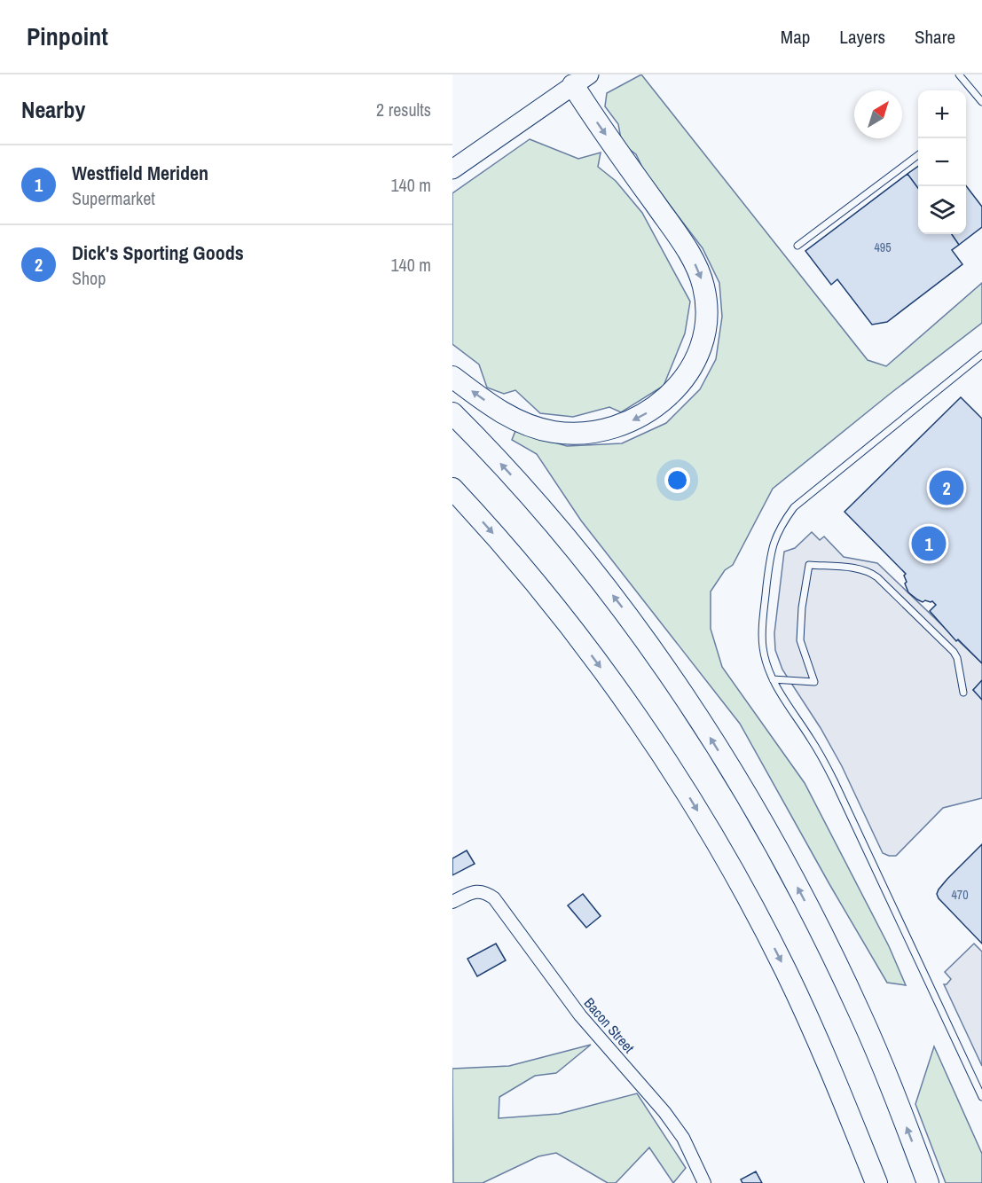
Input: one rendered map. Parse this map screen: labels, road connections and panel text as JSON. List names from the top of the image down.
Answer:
{
  "streets": {
    "street": ["Bacon Street"]
  },
  "house_numbers": ["495", "470"],
  "north": "top right",
  "page": {
    "header": "Pinpoint",
    "nav": ["Map", "Layers", "Share"],
    "heading": ["Nearby", "2 results"],
    "map_buttons": ["+", "−"],
    "list": [
      {
        "mark": "1",
        "name": "Westfield Meriden",
        "note": "Supermarket",
        "value": "140 m"
      },
      {
        "mark": "2",
        "name": "Dick's Sporting Goods",
        "note": "Shop",
        "value": "140 m"
      }
    ],
    "pins": ["2", "1"]
  }
}
